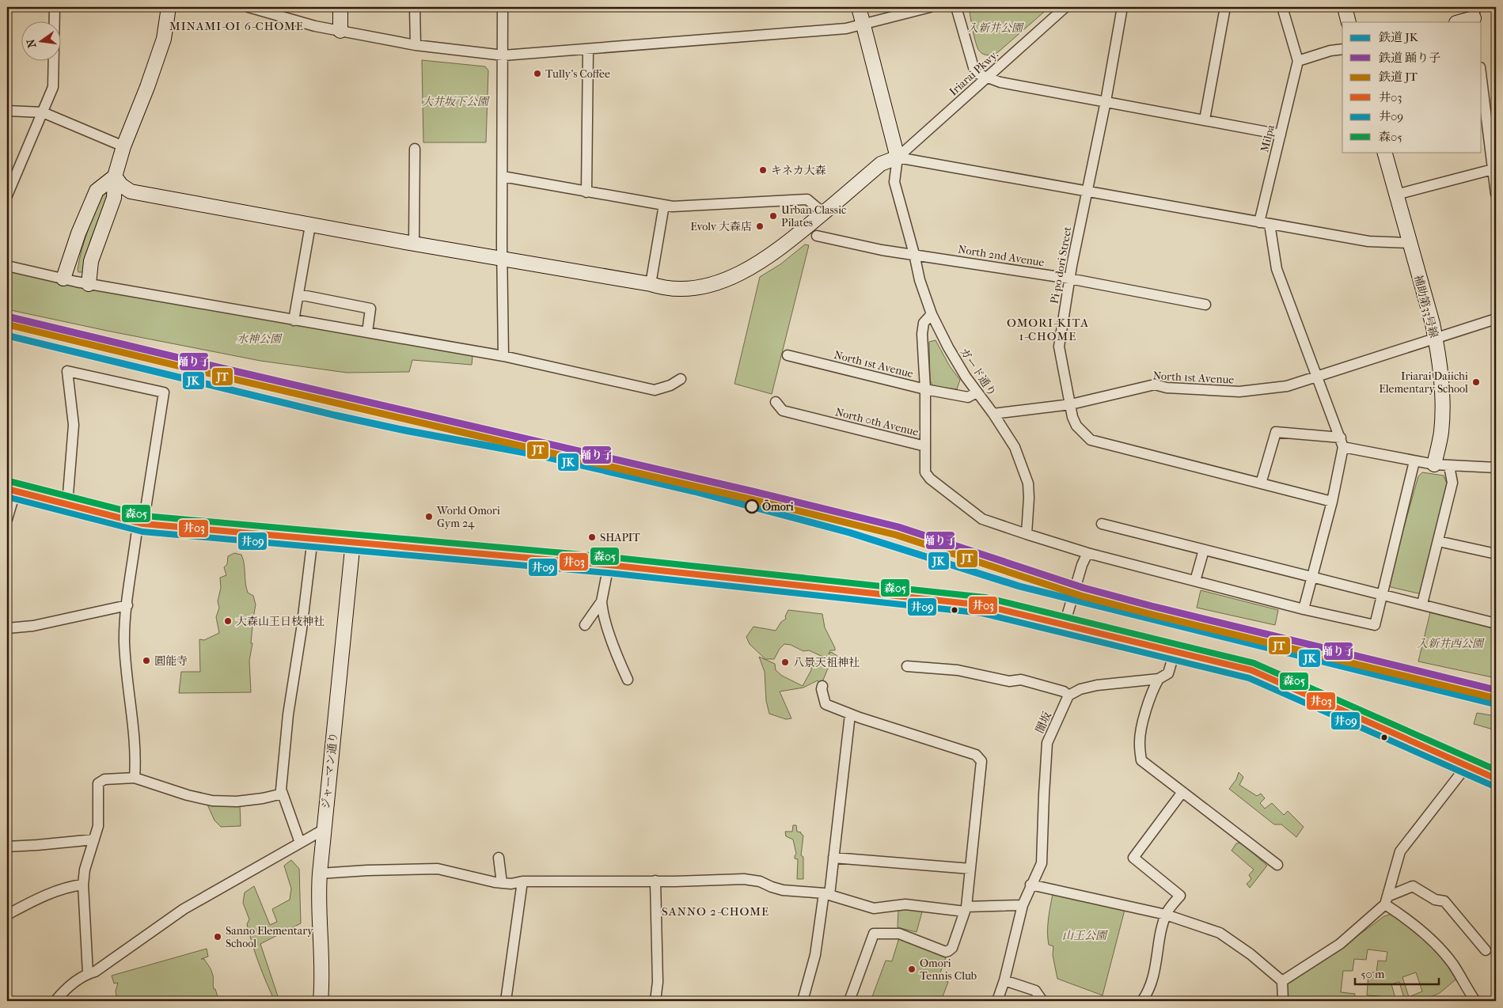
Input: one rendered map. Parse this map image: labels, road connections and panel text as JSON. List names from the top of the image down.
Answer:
{
  "streets": {
    "street": [
      "Iriarai Pkwy.",
      "Milpa",
      "North 2nd Avenue",
      "Pi-po dori Street",
      "補助第33号線",
      "North 1st Avenue",
      "ガード通り",
      "North 0th Avenue",
      "闇坂",
      "ジャーマン通り"
    ]
  },
  "crossings": [
    ["Iriarai Pkwy.", "ガード通り"],
    ["North 2nd Avenue", "Pi-po dori Street"],
    ["North 2nd Avenue", "ガード通り"],
    ["Pi-po dori Street", "North 1st Avenue"],
    ["補助第33号線", "North 1st Avenue"],
    ["North 1st Avenue", "ガード通り"],
    ["ガード通り", "North 0th Avenue"]
  ],
  "districts": ["MINAMI-OI 6-CHOME", "OMORI-KITA 1-CHOME", "SANNO 2-CHOME"],
  "parks": [
    "入新井公園",
    "大井坂下公園",
    "水神公園",
    "入新井西公園",
    "山王公園"
  ],
  "places": [
    "Tully's Coffee",
    "キネカ大森",
    "Urban Classic Pilates",
    "Evolv 大森店",
    "Iriarai Daiichi Elementary School",
    "Ōmori",
    "World Omori Gym 24",
    "SHAPIT",
    "大森山王日枝神社",
    "圓能寺",
    "八景天祖神社",
    "Sanno Elementary School",
    "Omori Tennis Club"
  ],
  "lines": [
    "rail line 踊り子",
    "rail line JT",
    "rail line JK",
    "transit line 森05",
    "transit line 井03",
    "transit line 井09"
  ],
  "legend": [
    "鉄道 JK",
    "鉄道 踊り子",
    "鉄道 JT",
    "井03",
    "井09",
    "森05"
  ],
  "scale_bar": "50 m",
  "north": "left"
}
